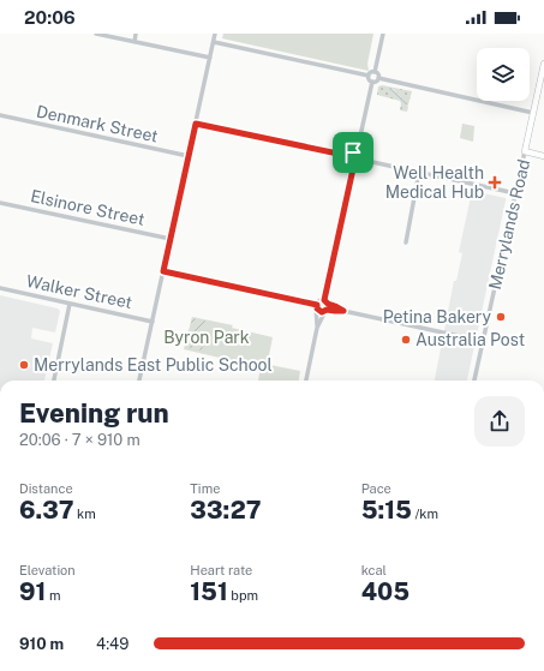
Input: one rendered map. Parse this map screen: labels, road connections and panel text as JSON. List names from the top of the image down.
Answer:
{
  "streets": {
    "main road": ["Merrylands Road"],
    "street": ["Denmark Street", "Elsinore Street", "Walker Street"]
  },
  "parks": ["Byron Park"],
  "places": {
    "health": ["Well Health Medical Hub"],
    "other": ["Petina Bakery", "Australia Post", "Merrylands East Public School"]
  },
  "page": {
    "status": "20:06",
    "heading": ["Evening run", "20:06 · 7 × 910 m"],
    "stats": [
      ["Distance", "6.37 km"],
      ["Time", "33:27"],
      ["Pace", "5:15 /km"],
      ["Elevation", "91 m"],
      ["Heart rate", "151 bpm"],
      ["kcal", "405"]
    ],
    "list": [
      {
        "name": "910 m",
        "note": "4:49"
      }
    ]
  }
}
